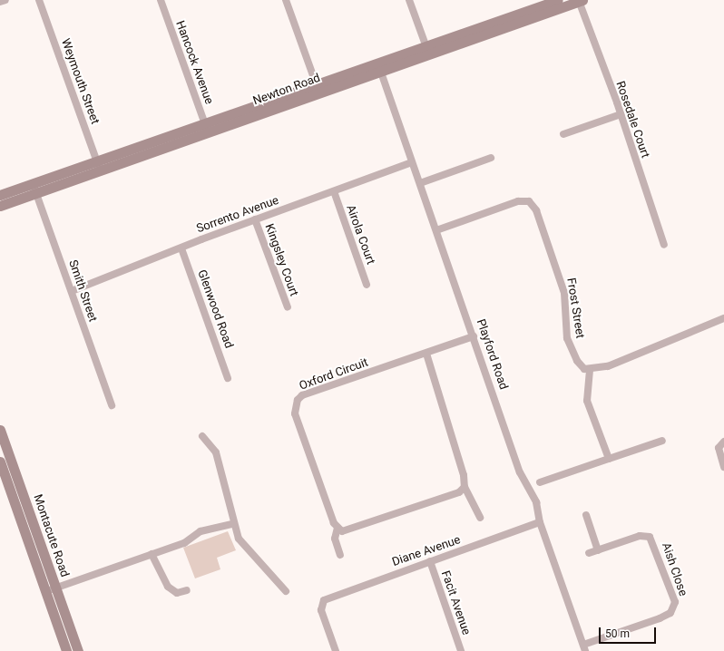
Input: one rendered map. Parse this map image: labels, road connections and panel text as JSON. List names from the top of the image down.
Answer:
{
  "streets": {
    "main road": ["Newton Road", "Montacute Road"],
    "street": [
      "Hancock Avenue",
      "Weymouth Street",
      "Rosedale Court",
      "Sorrento Avenue",
      "Airola Court",
      "Kingsley Court",
      "Smith Street",
      "Frost Street",
      "Glenwood Road",
      "Playford Road",
      "Oxford Circuit",
      "Diane Avenue",
      "Aish Close",
      "Facit Avenue"
    ]
  },
  "crossings": [
    ["Hancock Avenue", "Newton Road"],
    ["Weymouth Street", "Newton Road"],
    ["Newton Road", "Rosedale Court"],
    ["Newton Road", "Smith Street"],
    ["Newton Road", "Playford Road"],
    ["Sorrento Avenue", "Airola Court"],
    ["Sorrento Avenue", "Kingsley Court"],
    ["Sorrento Avenue", "Smith Street"],
    ["Sorrento Avenue", "Glenwood Road"],
    ["Sorrento Avenue", "Playford Road"],
    ["Frost Street", "Playford Road"],
    ["Playford Road", "Oxford Circuit"],
    ["Playford Road", "Diane Avenue"],
    ["Playford Road", "Aish Close"],
    ["Diane Avenue", "Facit Avenue"]
  ],
  "scale_bar": "50 m"
}
